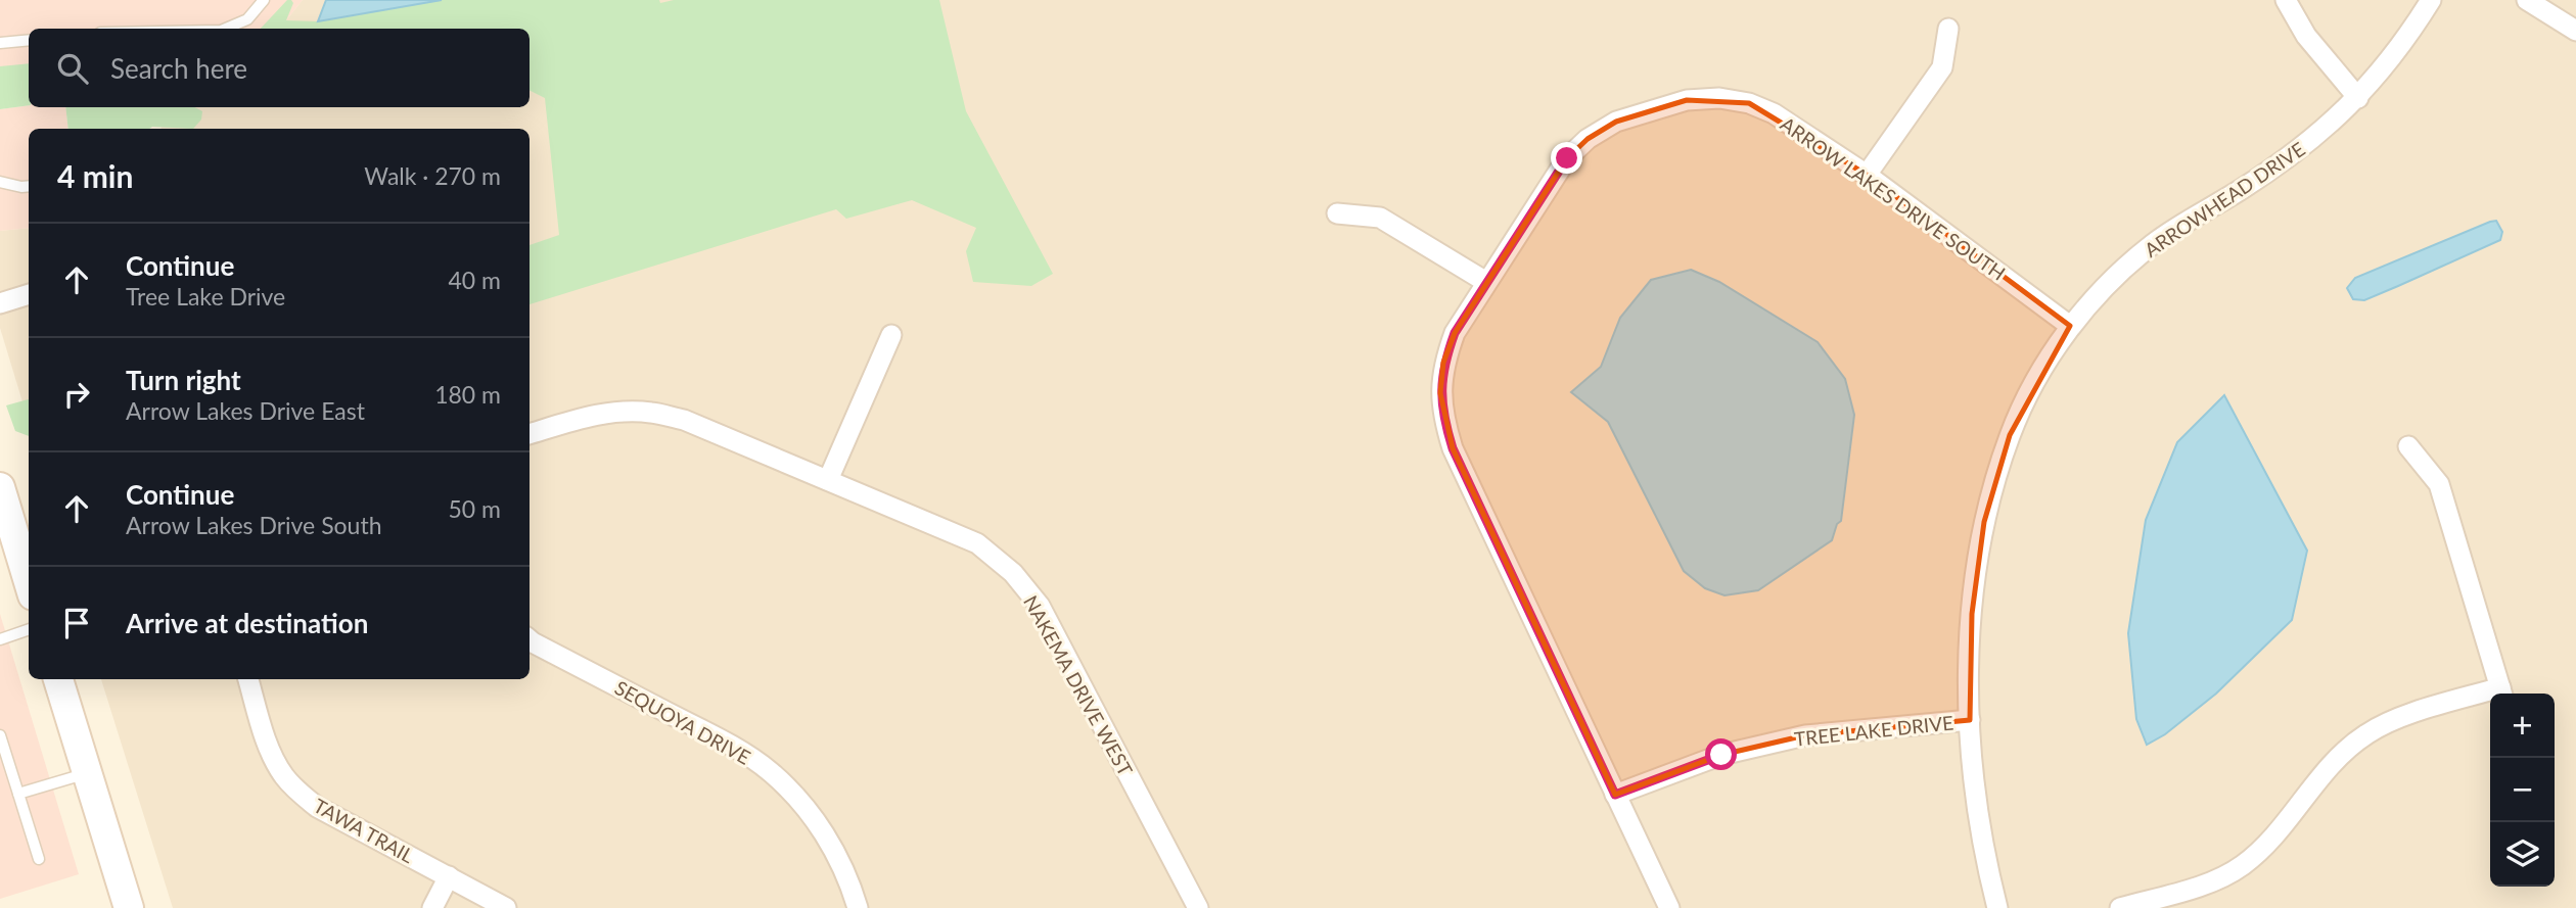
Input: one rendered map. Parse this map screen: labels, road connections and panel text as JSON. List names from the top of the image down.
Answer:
{
  "streets": {
    "street": [
      "ARROW LAKES DRIVE SOUTH",
      "ARROWHEAD DRIVE",
      "NAKEMA DRIVE WEST",
      "SEQUOYA DRIVE",
      "TREE LAKE DRIVE",
      "TAWA TRAIL"
    ]
  },
  "crossings": [
    ["ARROW LAKES DRIVE SOUTH", "ARROWHEAD DRIVE"],
    ["ARROW LAKES DRIVE SOUTH", "TREE LAKE DRIVE"],
    ["ARROWHEAD DRIVE", "TREE LAKE DRIVE"]
  ],
  "page": {
    "search": "Search here",
    "heading": ["4 min", "Walk · 270 m"],
    "list": [
      ["Continue", "Tree Lake Drive", "40 m"],
      ["Turn right", "Arrow Lakes Drive East", "180 m"],
      ["Continue", "Arrow Lakes Drive South", "50 m"],
      "Arrive at destination"
    ],
    "map_buttons": ["+", "−"]
  }
}
